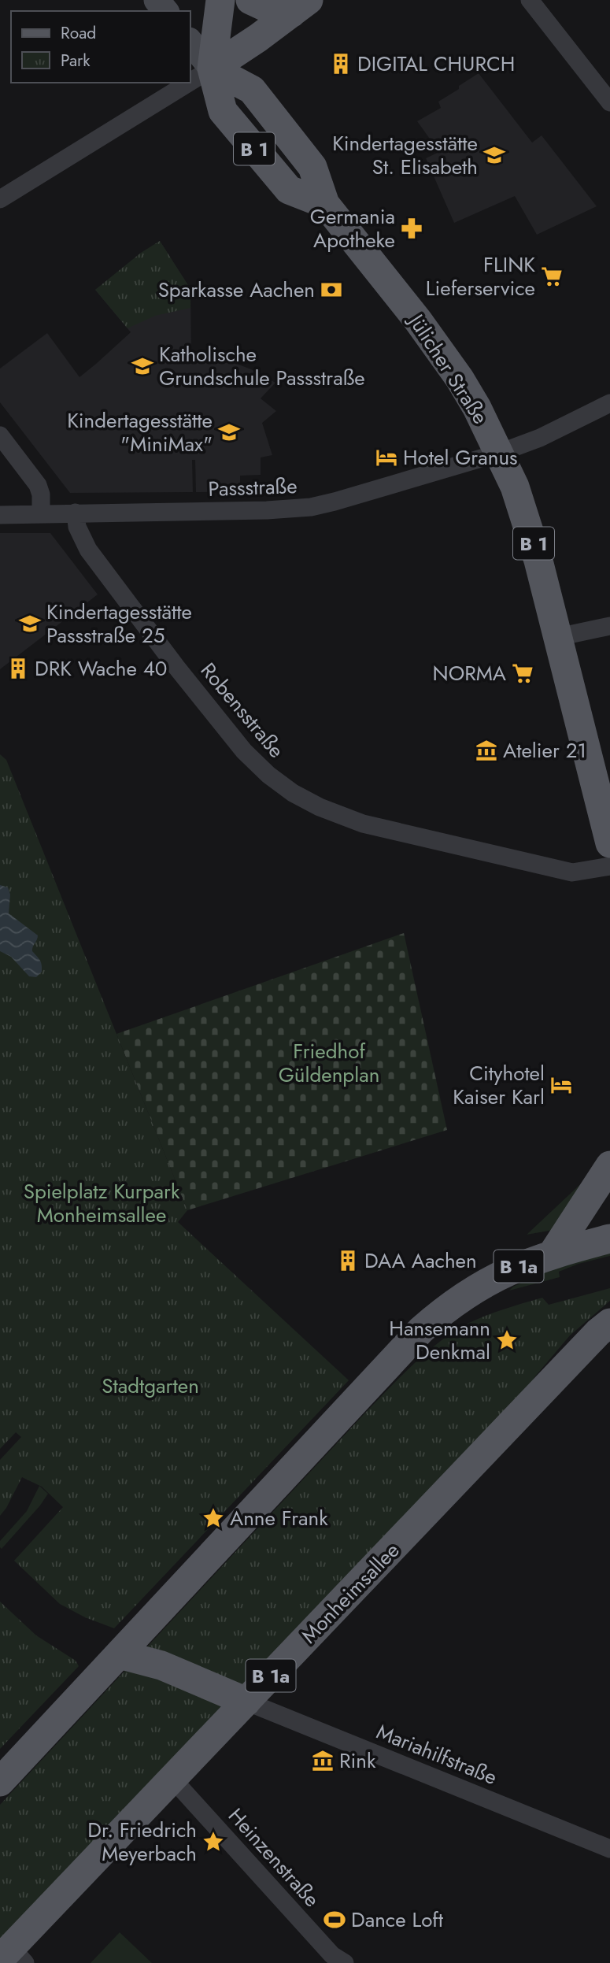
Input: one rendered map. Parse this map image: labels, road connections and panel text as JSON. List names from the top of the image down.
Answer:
{
  "streets": {
    "main road": [
      "B 1",
      "Jülicher Straße",
      "B 1a",
      "Monheimsallee"
    ],
    "street": [
      "Passstraße",
      "Robensstraße",
      "Mariahilfstraße",
      "Heinzenstraße"
    ]
  },
  "crossings": [
    ["Jülicher Straße", "Passstraße"],
    ["Passstraße", "Robensstraße"],
    ["Monheimsallee", "Mariahilfstraße"],
    ["Monheimsallee", "Heinzenstraße"]
  ],
  "parks": ["Friedhof Güldenplan", "Spielplatz Kurpark Monheimsallee", "Stadtgarten"],
  "places": {
    "building": ["DIGITAL CHURCH", "DRK Wache 40", "DAA Aachen"],
    "school or university": [
      "Kindertagesstätte St. Elisabeth",
      "Katholische Grundschule Passstraße",
      "Kindertagesstätte \"MiniMax\"",
      "Kindertagesstätte Passstraße 25"
    ],
    "pharmacy": ["Germania Apotheke"],
    "supermarket": ["FLINK Lieferservice", "NORMA"],
    "bank": ["Sparkasse Aachen"],
    "hotel": ["Hotel Granus", "Cityhotel Kaiser Karl"],
    "museum": ["Atelier 21", "Rink"],
    "place": ["Hansemann Denkmal", "Anne Frank", "Dr. Friedrich Meyerbach"],
    "sports": ["Dance Loft"]
  },
  "legend": ["Road", "Park"]
}
